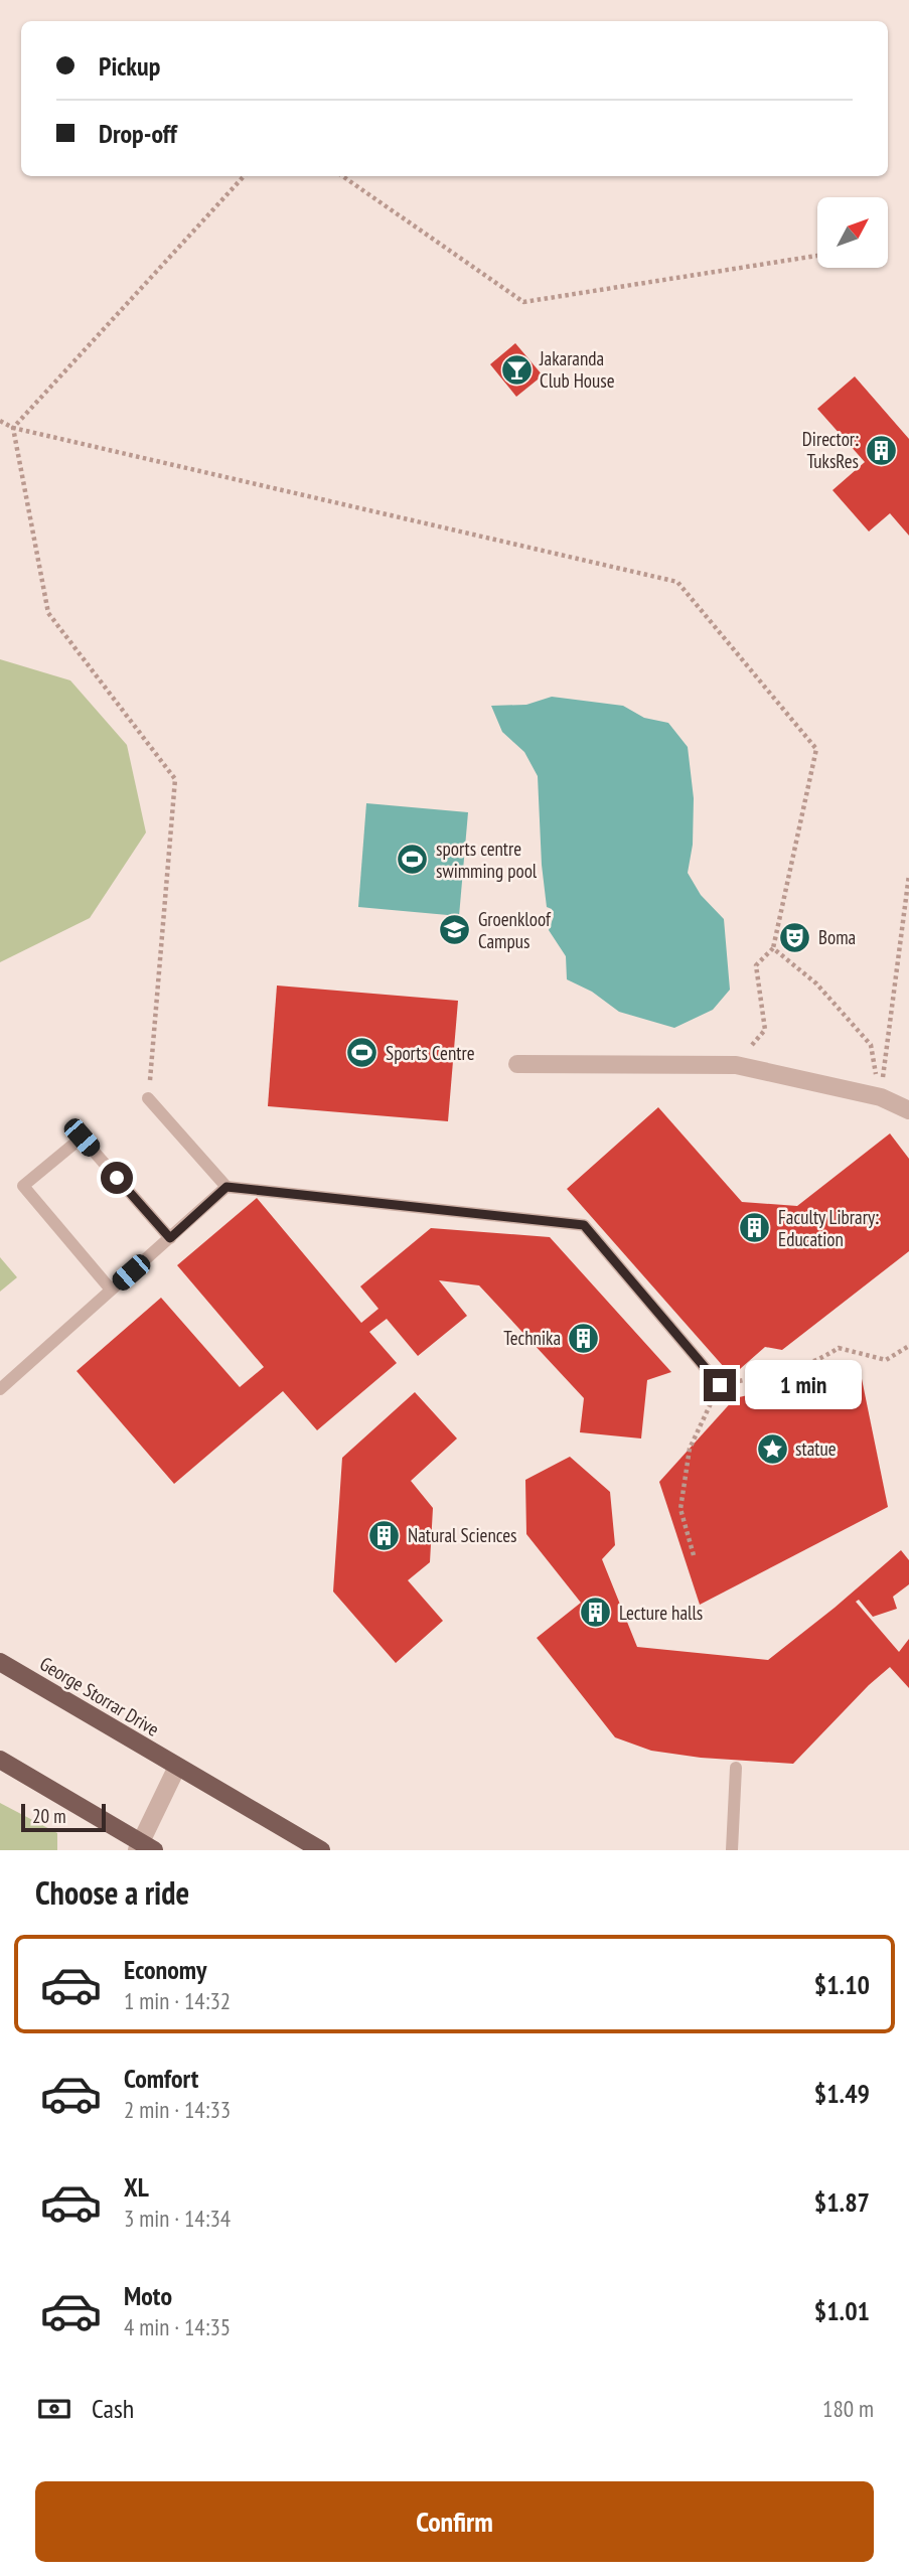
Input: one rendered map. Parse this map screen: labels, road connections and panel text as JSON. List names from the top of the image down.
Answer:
{
  "streets": {
    "main road": ["George Storrar Drive"]
  },
  "places": {
    "bar": ["Jakaranda Club House"],
    "building": [
      "Director: TuksRes",
      "Faculty Library: Education",
      "Technika",
      "Natural Sciences",
      "Lecture halls"
    ],
    "sports": ["sports centre swimming pool", "Sports Centre"],
    "school or university": ["Groenkloof Campus"],
    "theatre": ["Boma"],
    "place": ["statue"]
  },
  "scale_bar": "20 m",
  "north": "top right",
  "page": {
    "banner": ["Pickup", "Drop-off"],
    "bubble": "1 min",
    "scale": "20 m",
    "heading": "Choose a ride",
    "list": [
      {
        "name": "Economy",
        "note": "1 min · 14:32",
        "value": "$1.10"
      },
      {
        "name": "Comfort",
        "note": "2 min · 14:33",
        "value": "$1.49"
      },
      {
        "name": "XL",
        "note": "3 min · 14:34",
        "value": "$1.87"
      },
      {
        "name": "Moto",
        "note": "4 min · 14:35",
        "value": "$1.01"
      }
    ],
    "pay": ["Cash", "180 m"],
    "buttons": "Confirm"
  }
}
